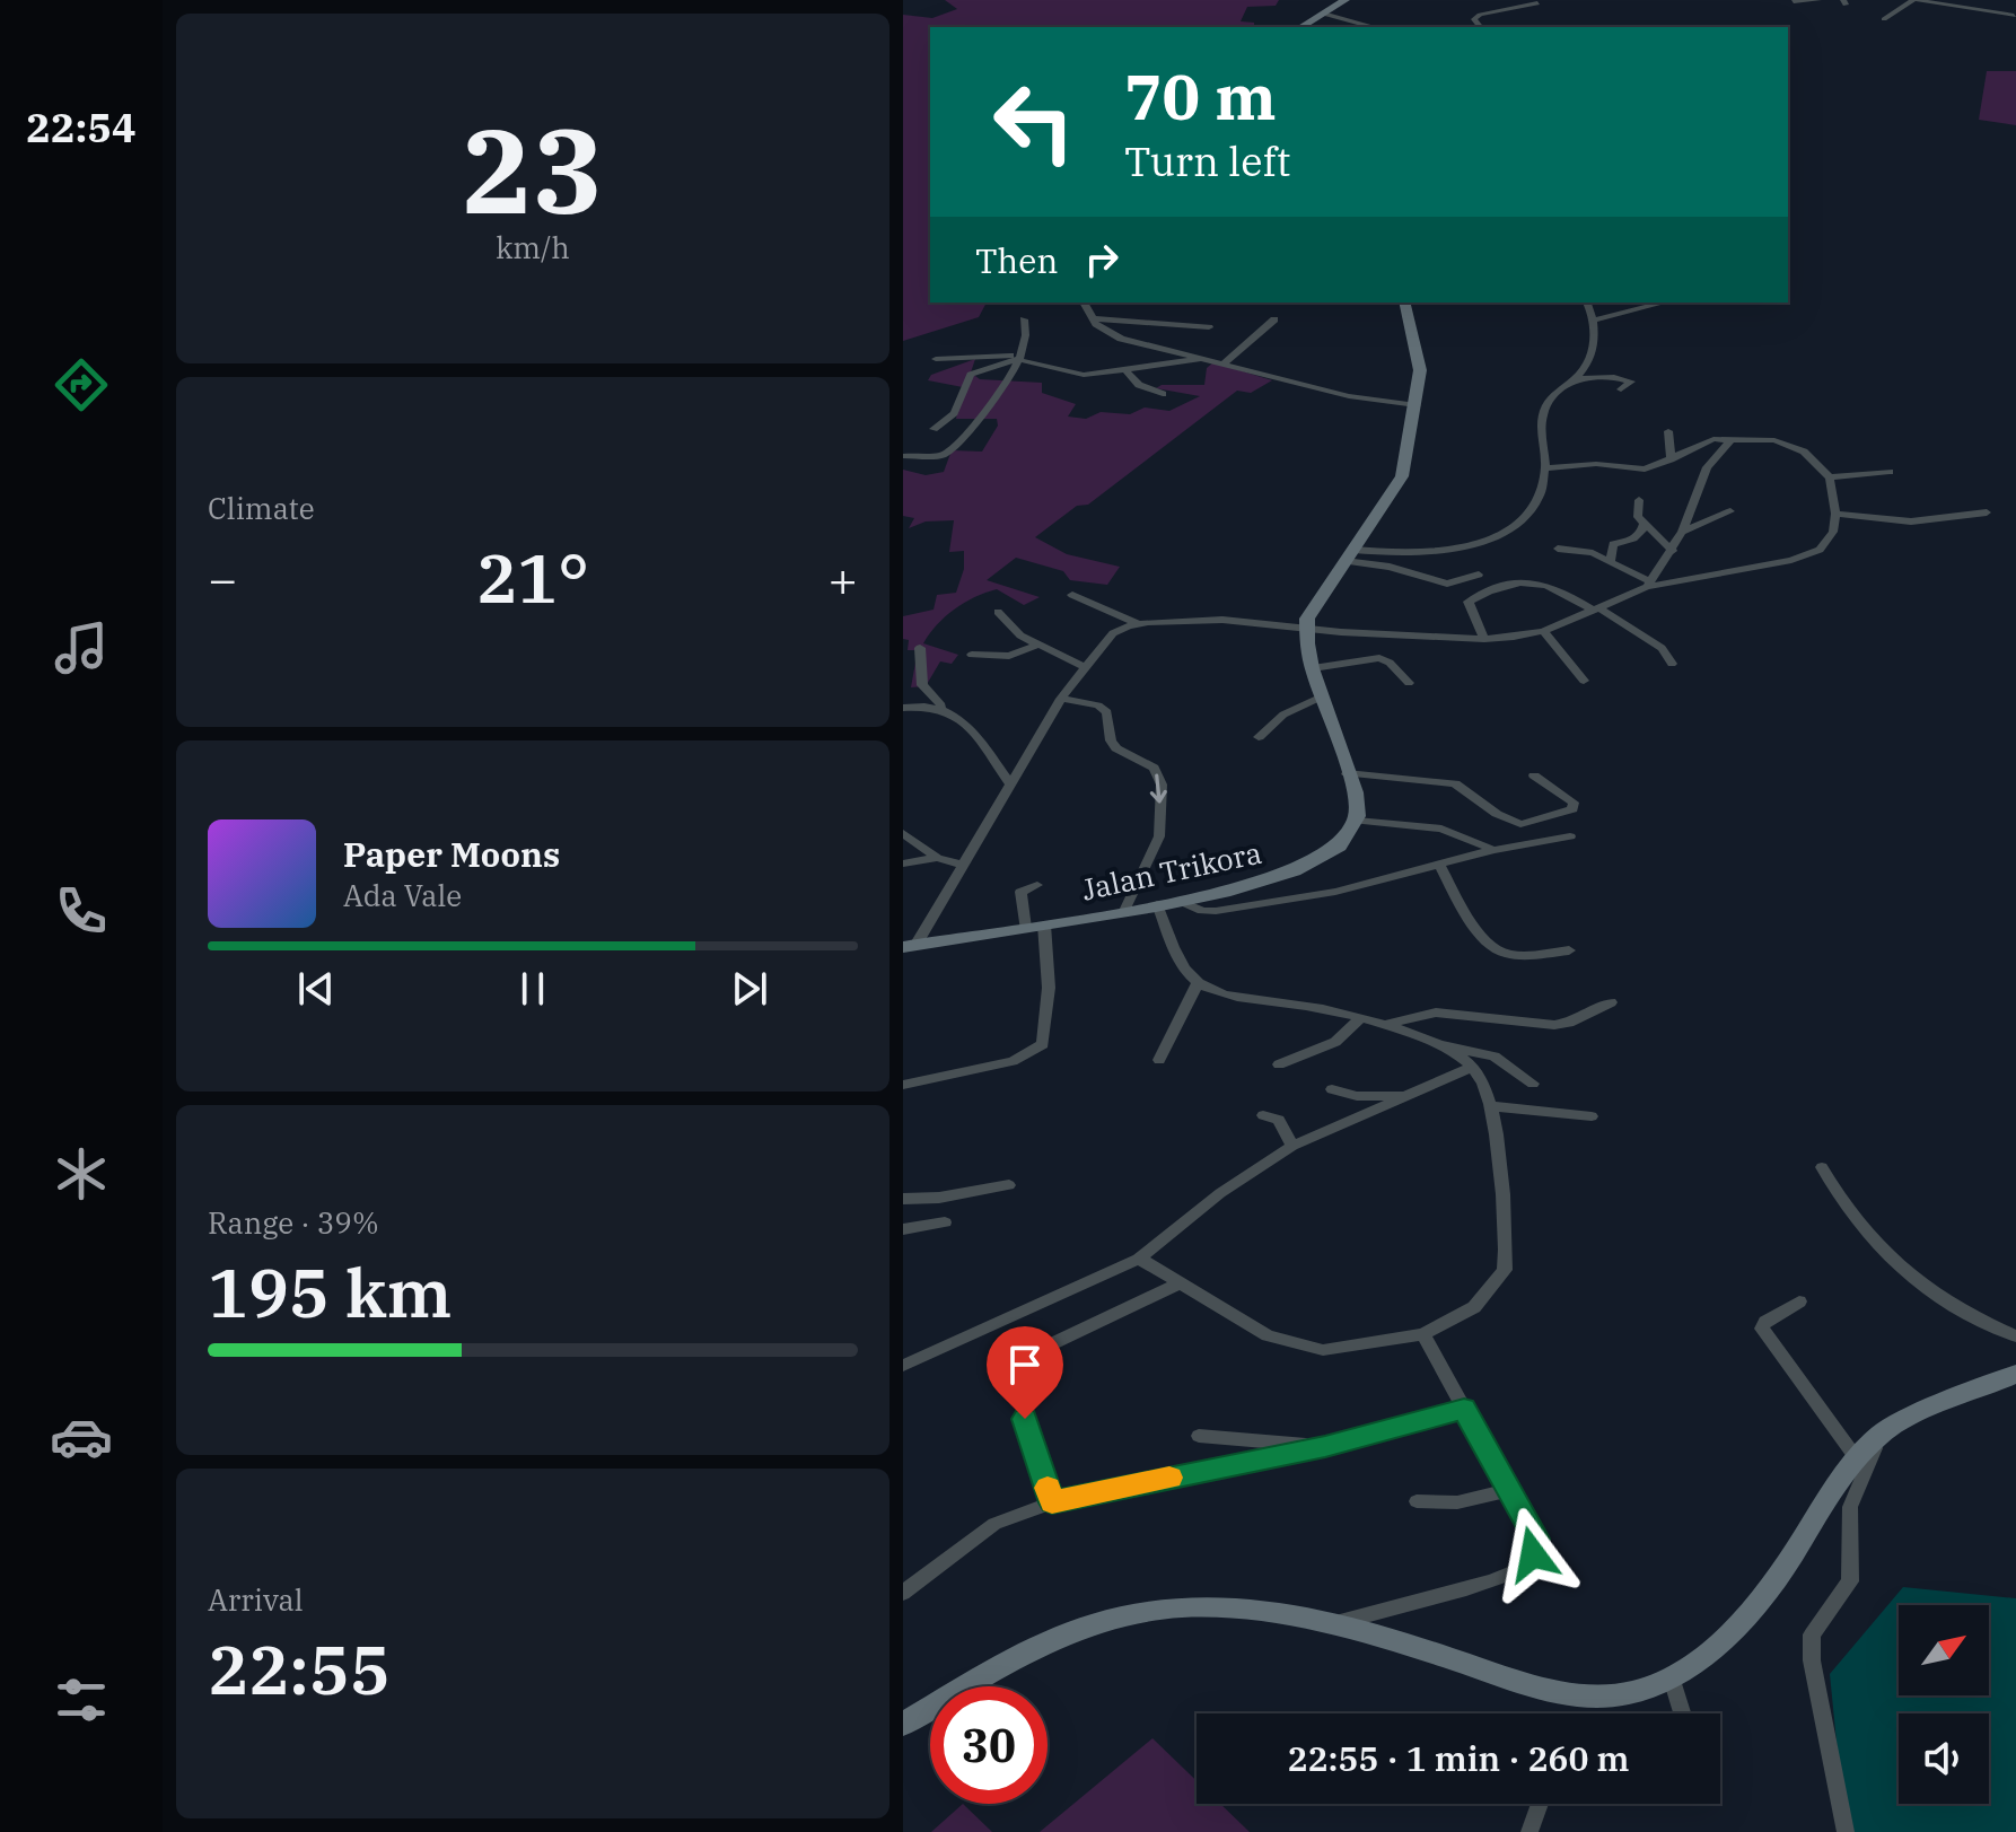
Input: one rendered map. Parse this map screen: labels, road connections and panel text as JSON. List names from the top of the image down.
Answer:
{
  "streets": {
    "street": ["Jalan Trikora"]
  },
  "north": "top right",
  "page": {
    "tabs": "22:54",
    "tile": [
      ["23", "km/h"],
      "Climate",
      ["Range · 39%", "195 km"],
      ["Arrival", "22:55"]
    ],
    "turn": ["70 m", "Turn left"],
    "then": "Then",
    "heat": ["−", "21°", "+"],
    "song": ["Paper Moons", "Ada Vale"],
    "limit": "30",
    "trip": "22:55 · 1 min · 260 m"
  }
}
